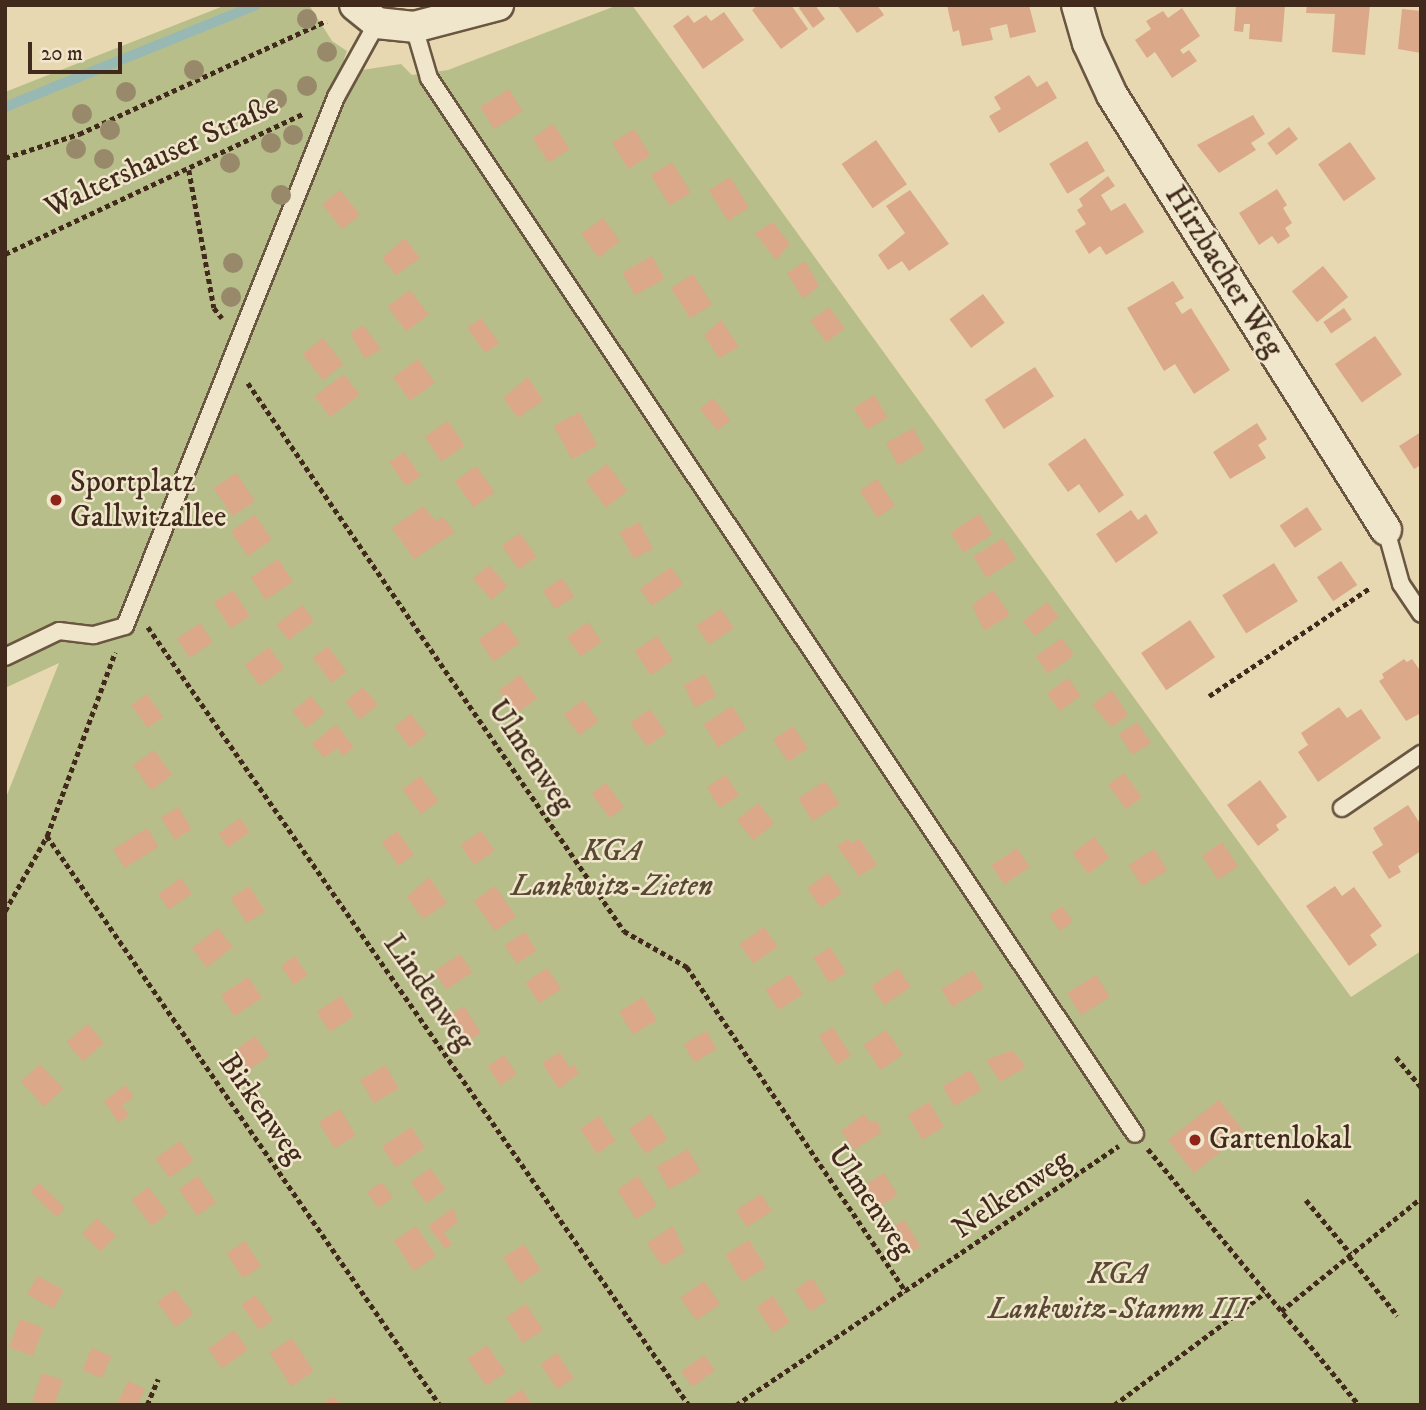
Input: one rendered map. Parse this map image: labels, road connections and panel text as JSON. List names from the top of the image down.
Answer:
{
  "streets": {
    "street": ["Hirzbacher Weg"],
    "path": [
      "Waltershauser Straße",
      "Ulmenweg",
      "Lindenweg",
      "Birkenweg",
      "Nelkenweg"
    ]
  },
  "crossings": [
    ["Ulmenweg", "Nelkenweg"]
  ],
  "parks": ["KGA Lankwitz-Zieten", "KGA Lankwitz-Stamm III"],
  "places": ["Sportplatz Gallwitzallee", "Gartenlokal"],
  "scale_bar": "20 m"
}
